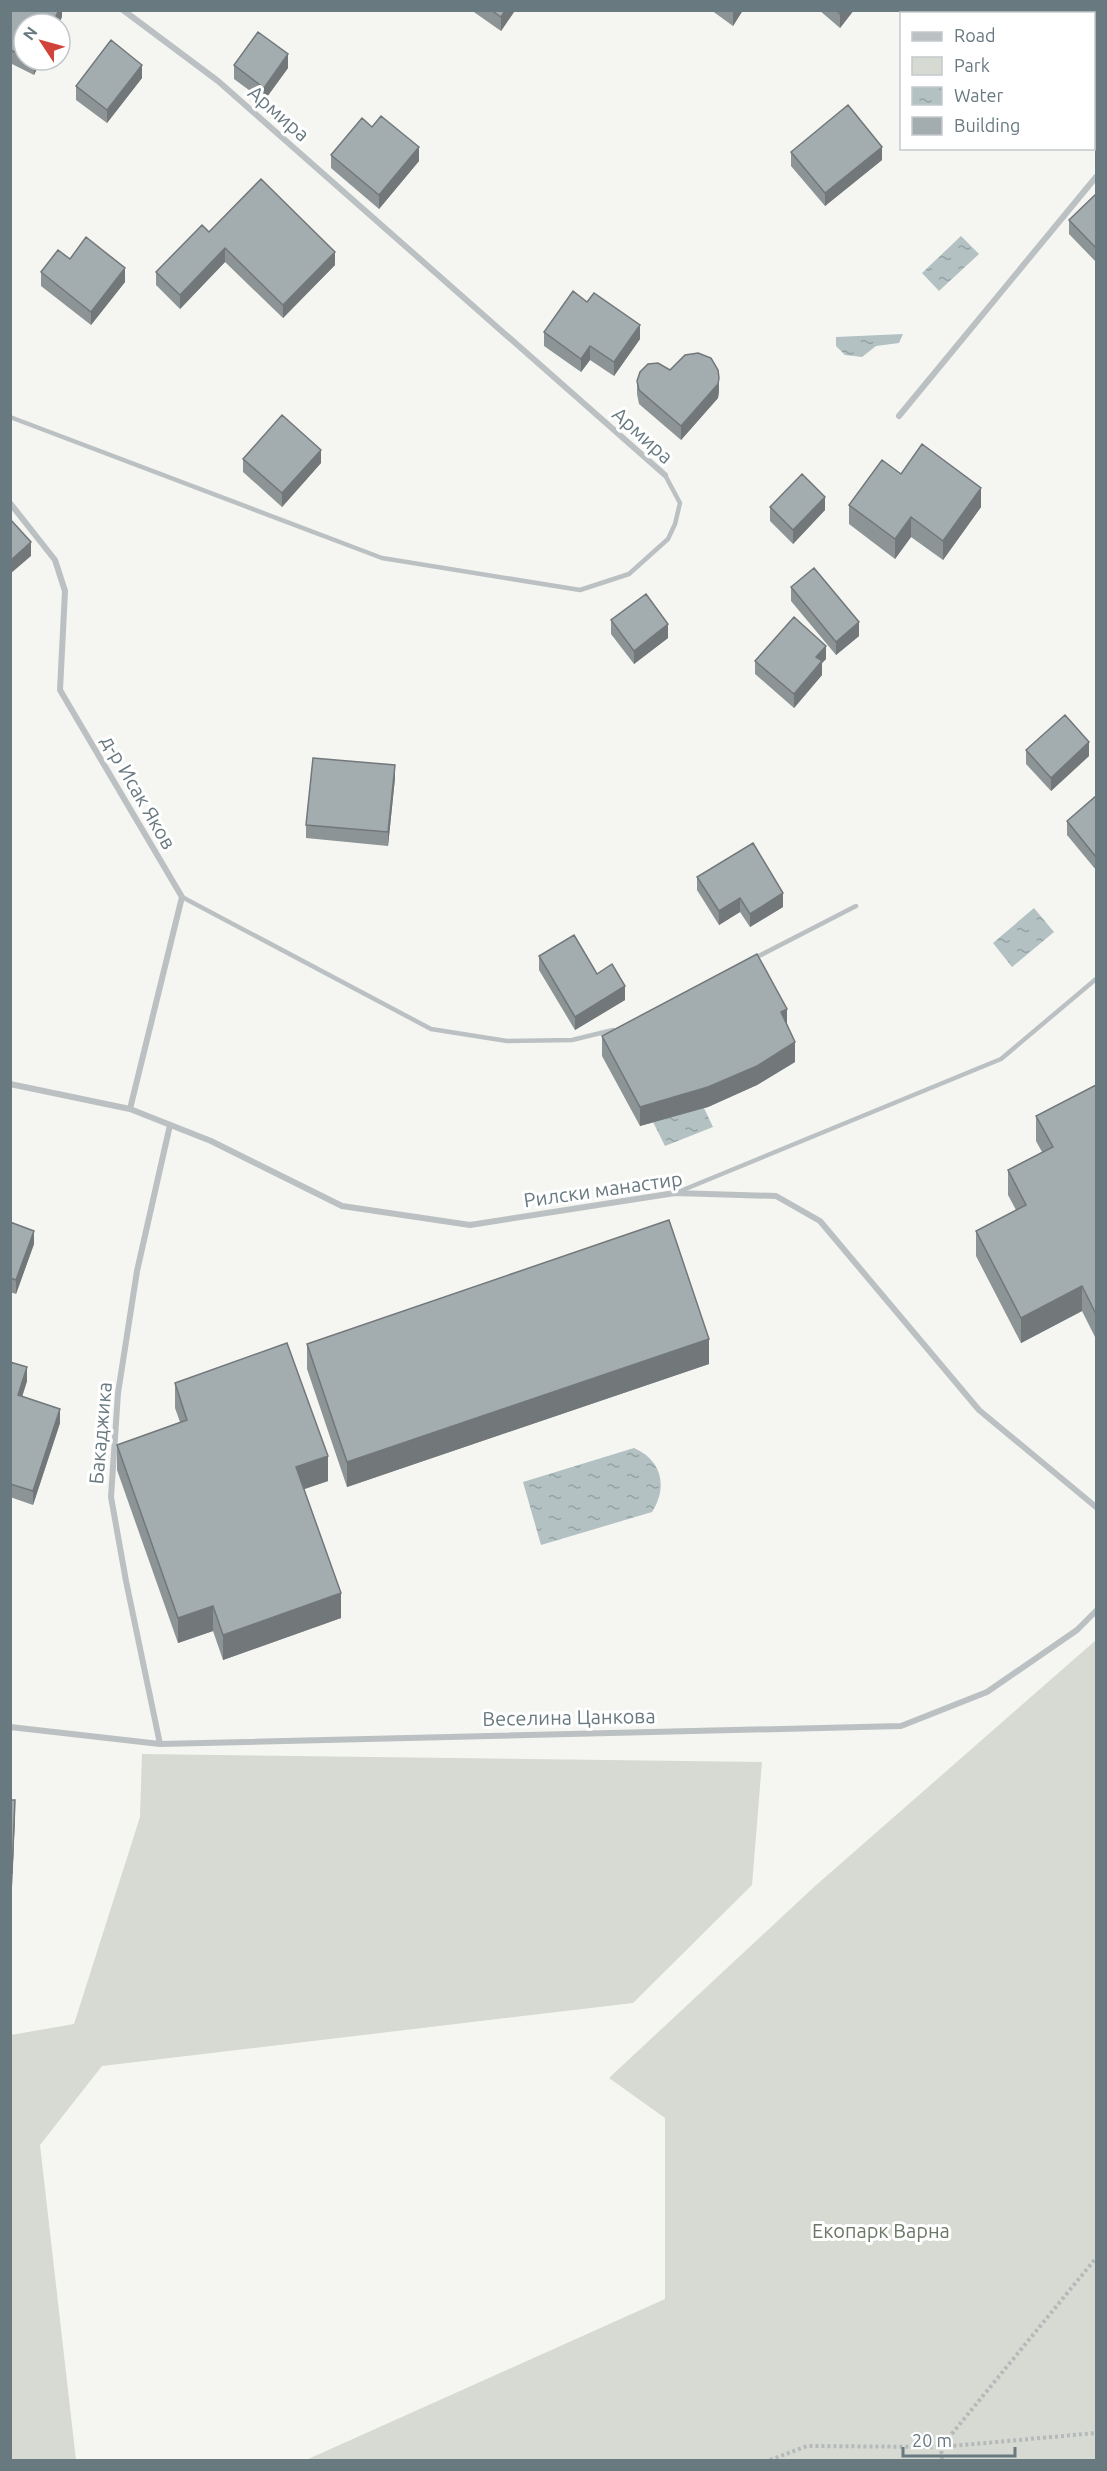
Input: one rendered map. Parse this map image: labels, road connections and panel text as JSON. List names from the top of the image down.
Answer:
{
  "streets": {
    "street": [
      "Армира",
      "д-р Исак Яков",
      "Рилски манастир",
      "Бакаджика",
      "Веселина Цанкова"
    ]
  },
  "crossings": [
    ["Рилски манастир", "Бакаджика"],
    ["Бакаджика", "Веселина Цанкова"]
  ],
  "parks": ["Екопарк Варна"],
  "legend": [
    "Road",
    "Park",
    "Water",
    "Building"
  ],
  "scale_bar": "20 m",
  "north": "top left"
}
